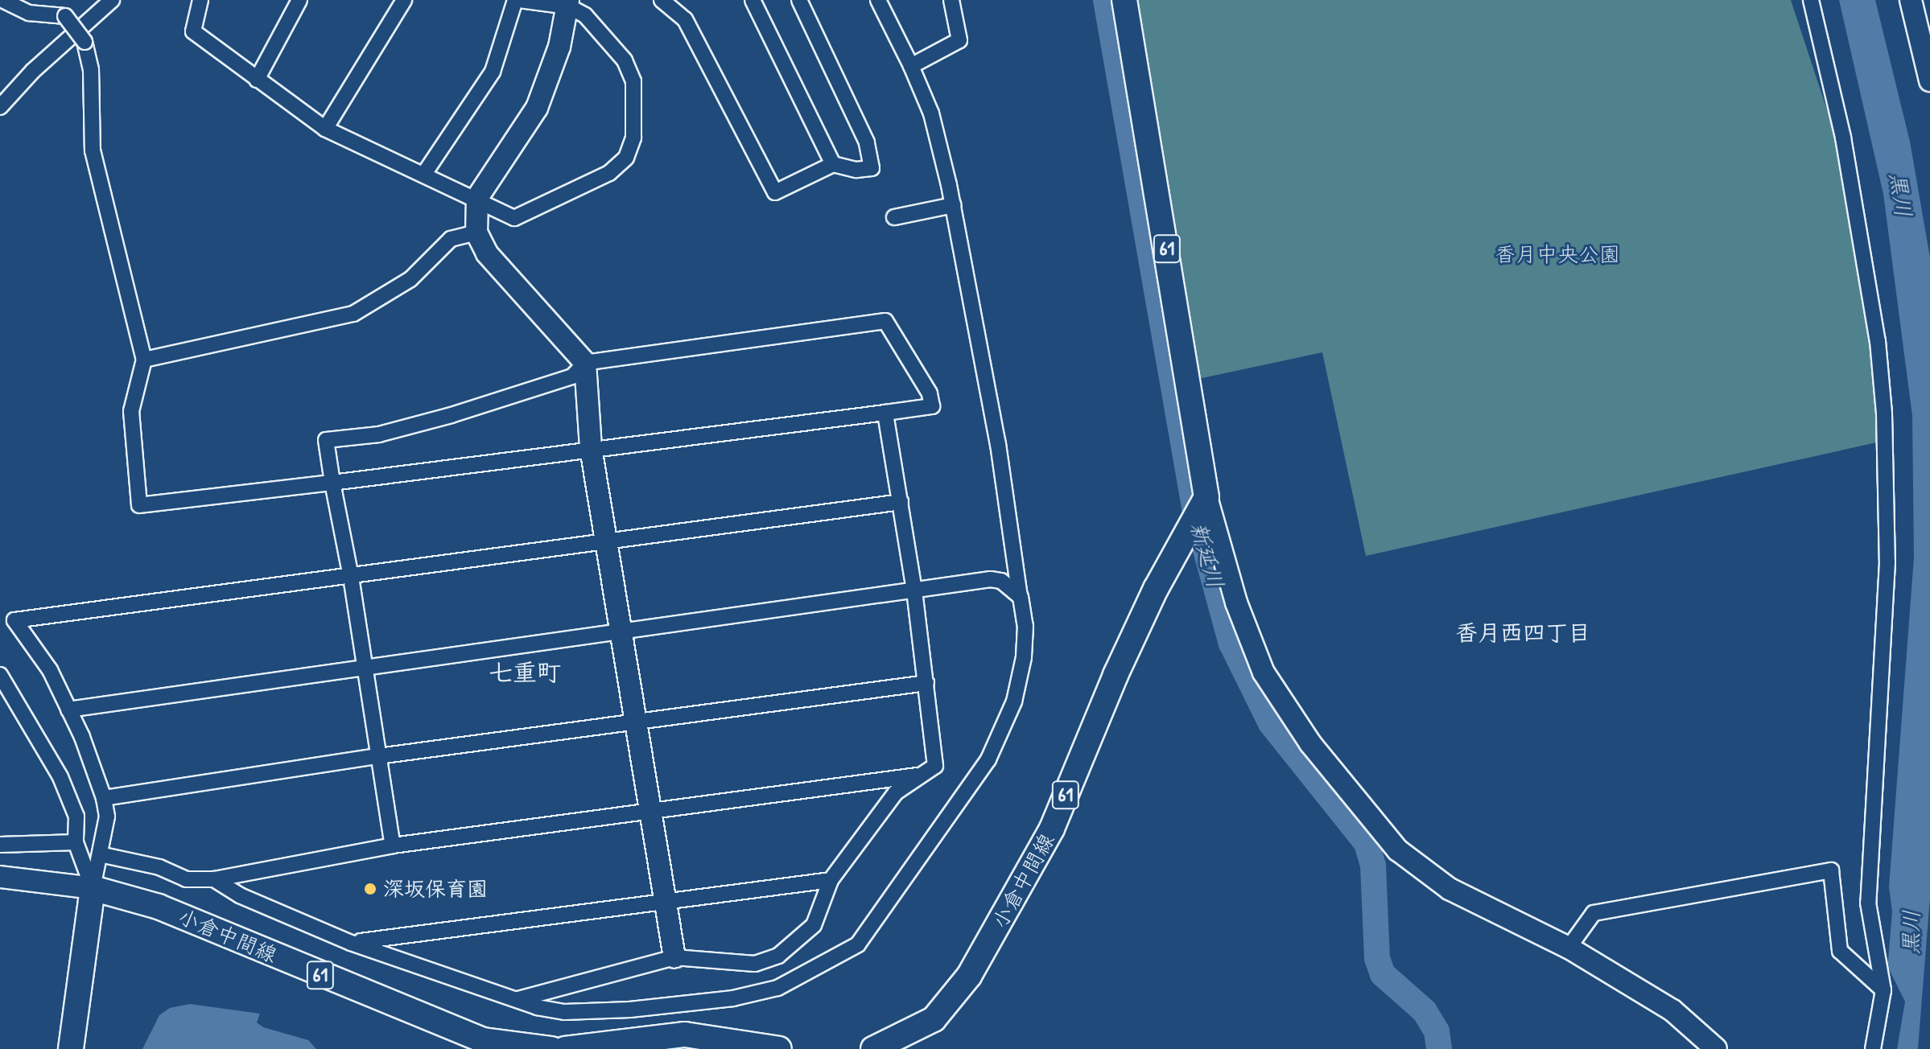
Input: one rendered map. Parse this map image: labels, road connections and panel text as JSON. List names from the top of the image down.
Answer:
{
  "streets": {
    "main road": ["61", "小倉中間線"]
  },
  "crossings": [
    ["61", "小倉中間線"]
  ],
  "districts": ["香月西四丁目", "七重町"],
  "water": ["黒川", "新延川"],
  "parks": ["香月中央公園"],
  "places": ["深坂保育園"]
}
